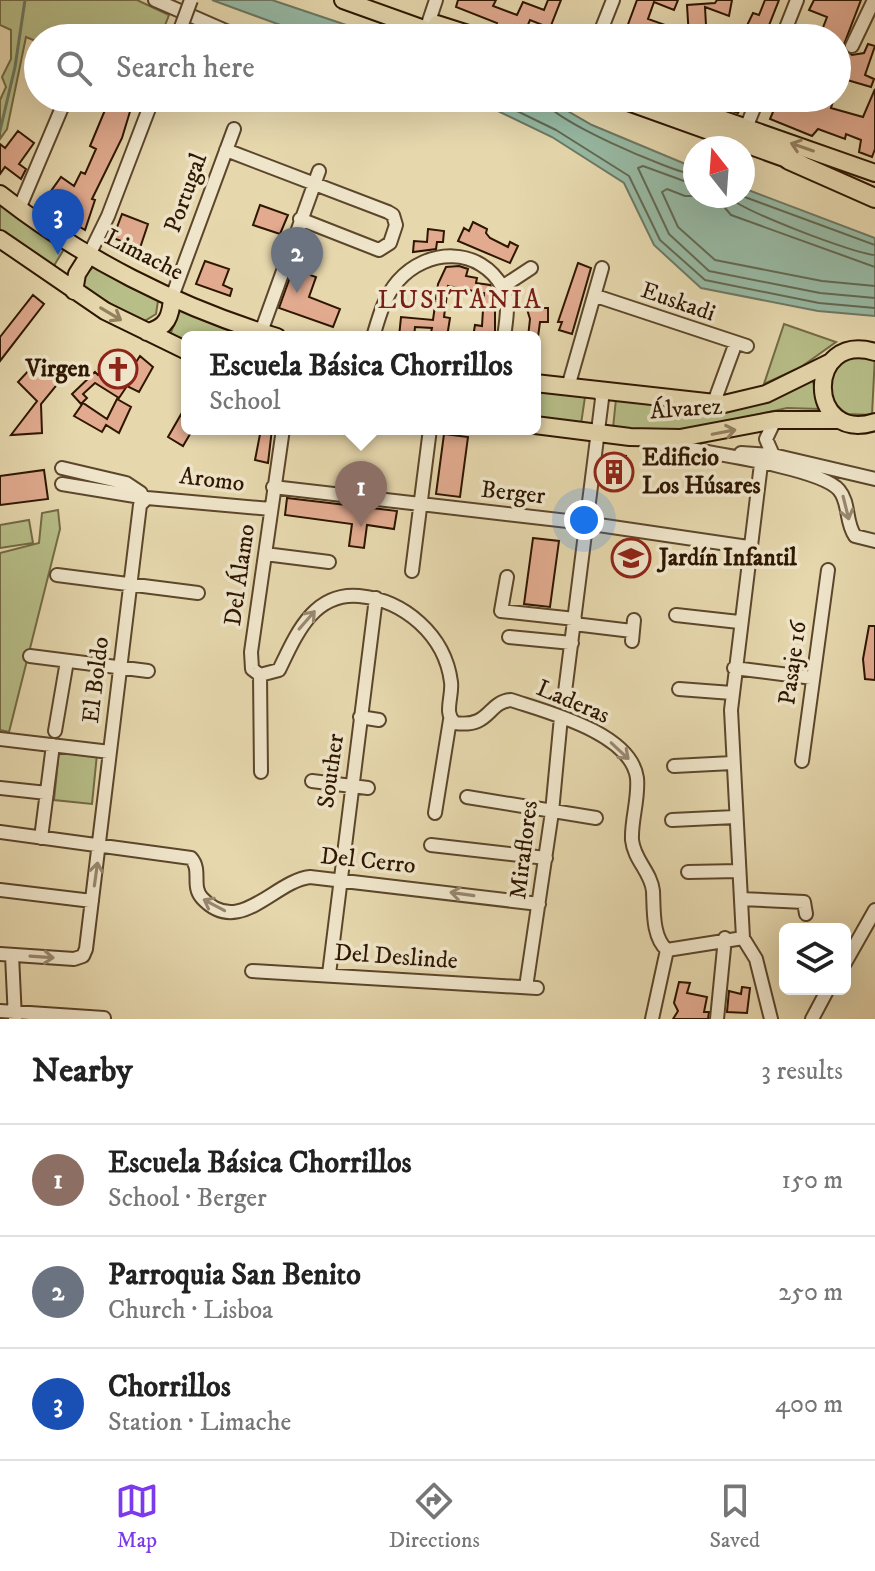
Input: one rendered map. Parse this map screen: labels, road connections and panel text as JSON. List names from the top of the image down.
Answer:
{
  "streets": {
    "main road": ["Limache", "Álvarez"],
    "street": [
      "Portugal",
      "Euskadi",
      "Aromo",
      "Berger",
      "Del Álamo",
      "Pasaje 16",
      "El Boldo",
      "Laderas",
      "Souther",
      "Miraflores",
      "Del Cerro",
      "Del Deslinde"
    ]
  },
  "crossings": [
    ["Portugal", "Limache"],
    ["Aromo", "Del Álamo"],
    ["Aromo", "El Boldo"],
    ["Berger", "Del Álamo"],
    ["El Boldo", "Del Cerro"],
    ["Laderas", "Miraflores"],
    ["Souther", "Del Cerro"],
    ["Souther", "Del Deslinde"],
    ["Miraflores", "Del Cerro"],
    ["Miraflores", "Del Deslinde"]
  ],
  "districts": ["LUSITANIA"],
  "places": {
    "church": ["Virgen"],
    "building": ["Edificio Los Húsares"],
    "school or university": ["Jardín Infantil"]
  },
  "north": "top",
  "page": {
    "search": "Search here",
    "pins": ["3", "2", "1"],
    "popup": ["Escuela Básica Chorrillos", "School"],
    "heading": ["Nearby", "3 results"],
    "list": [
      {
        "mark": "1",
        "name": "Escuela Básica Chorrillos",
        "note": "School · Berger",
        "value": "150 m"
      },
      {
        "mark": "2",
        "name": "Parroquia San Benito",
        "note": "Church · Lisboa",
        "value": "250 m"
      },
      {
        "mark": "3",
        "name": "Chorrillos",
        "note": "Station · Limache",
        "value": "400 m"
      }
    ],
    "nav": ["Map", "Directions", "Saved"]
  }
}
